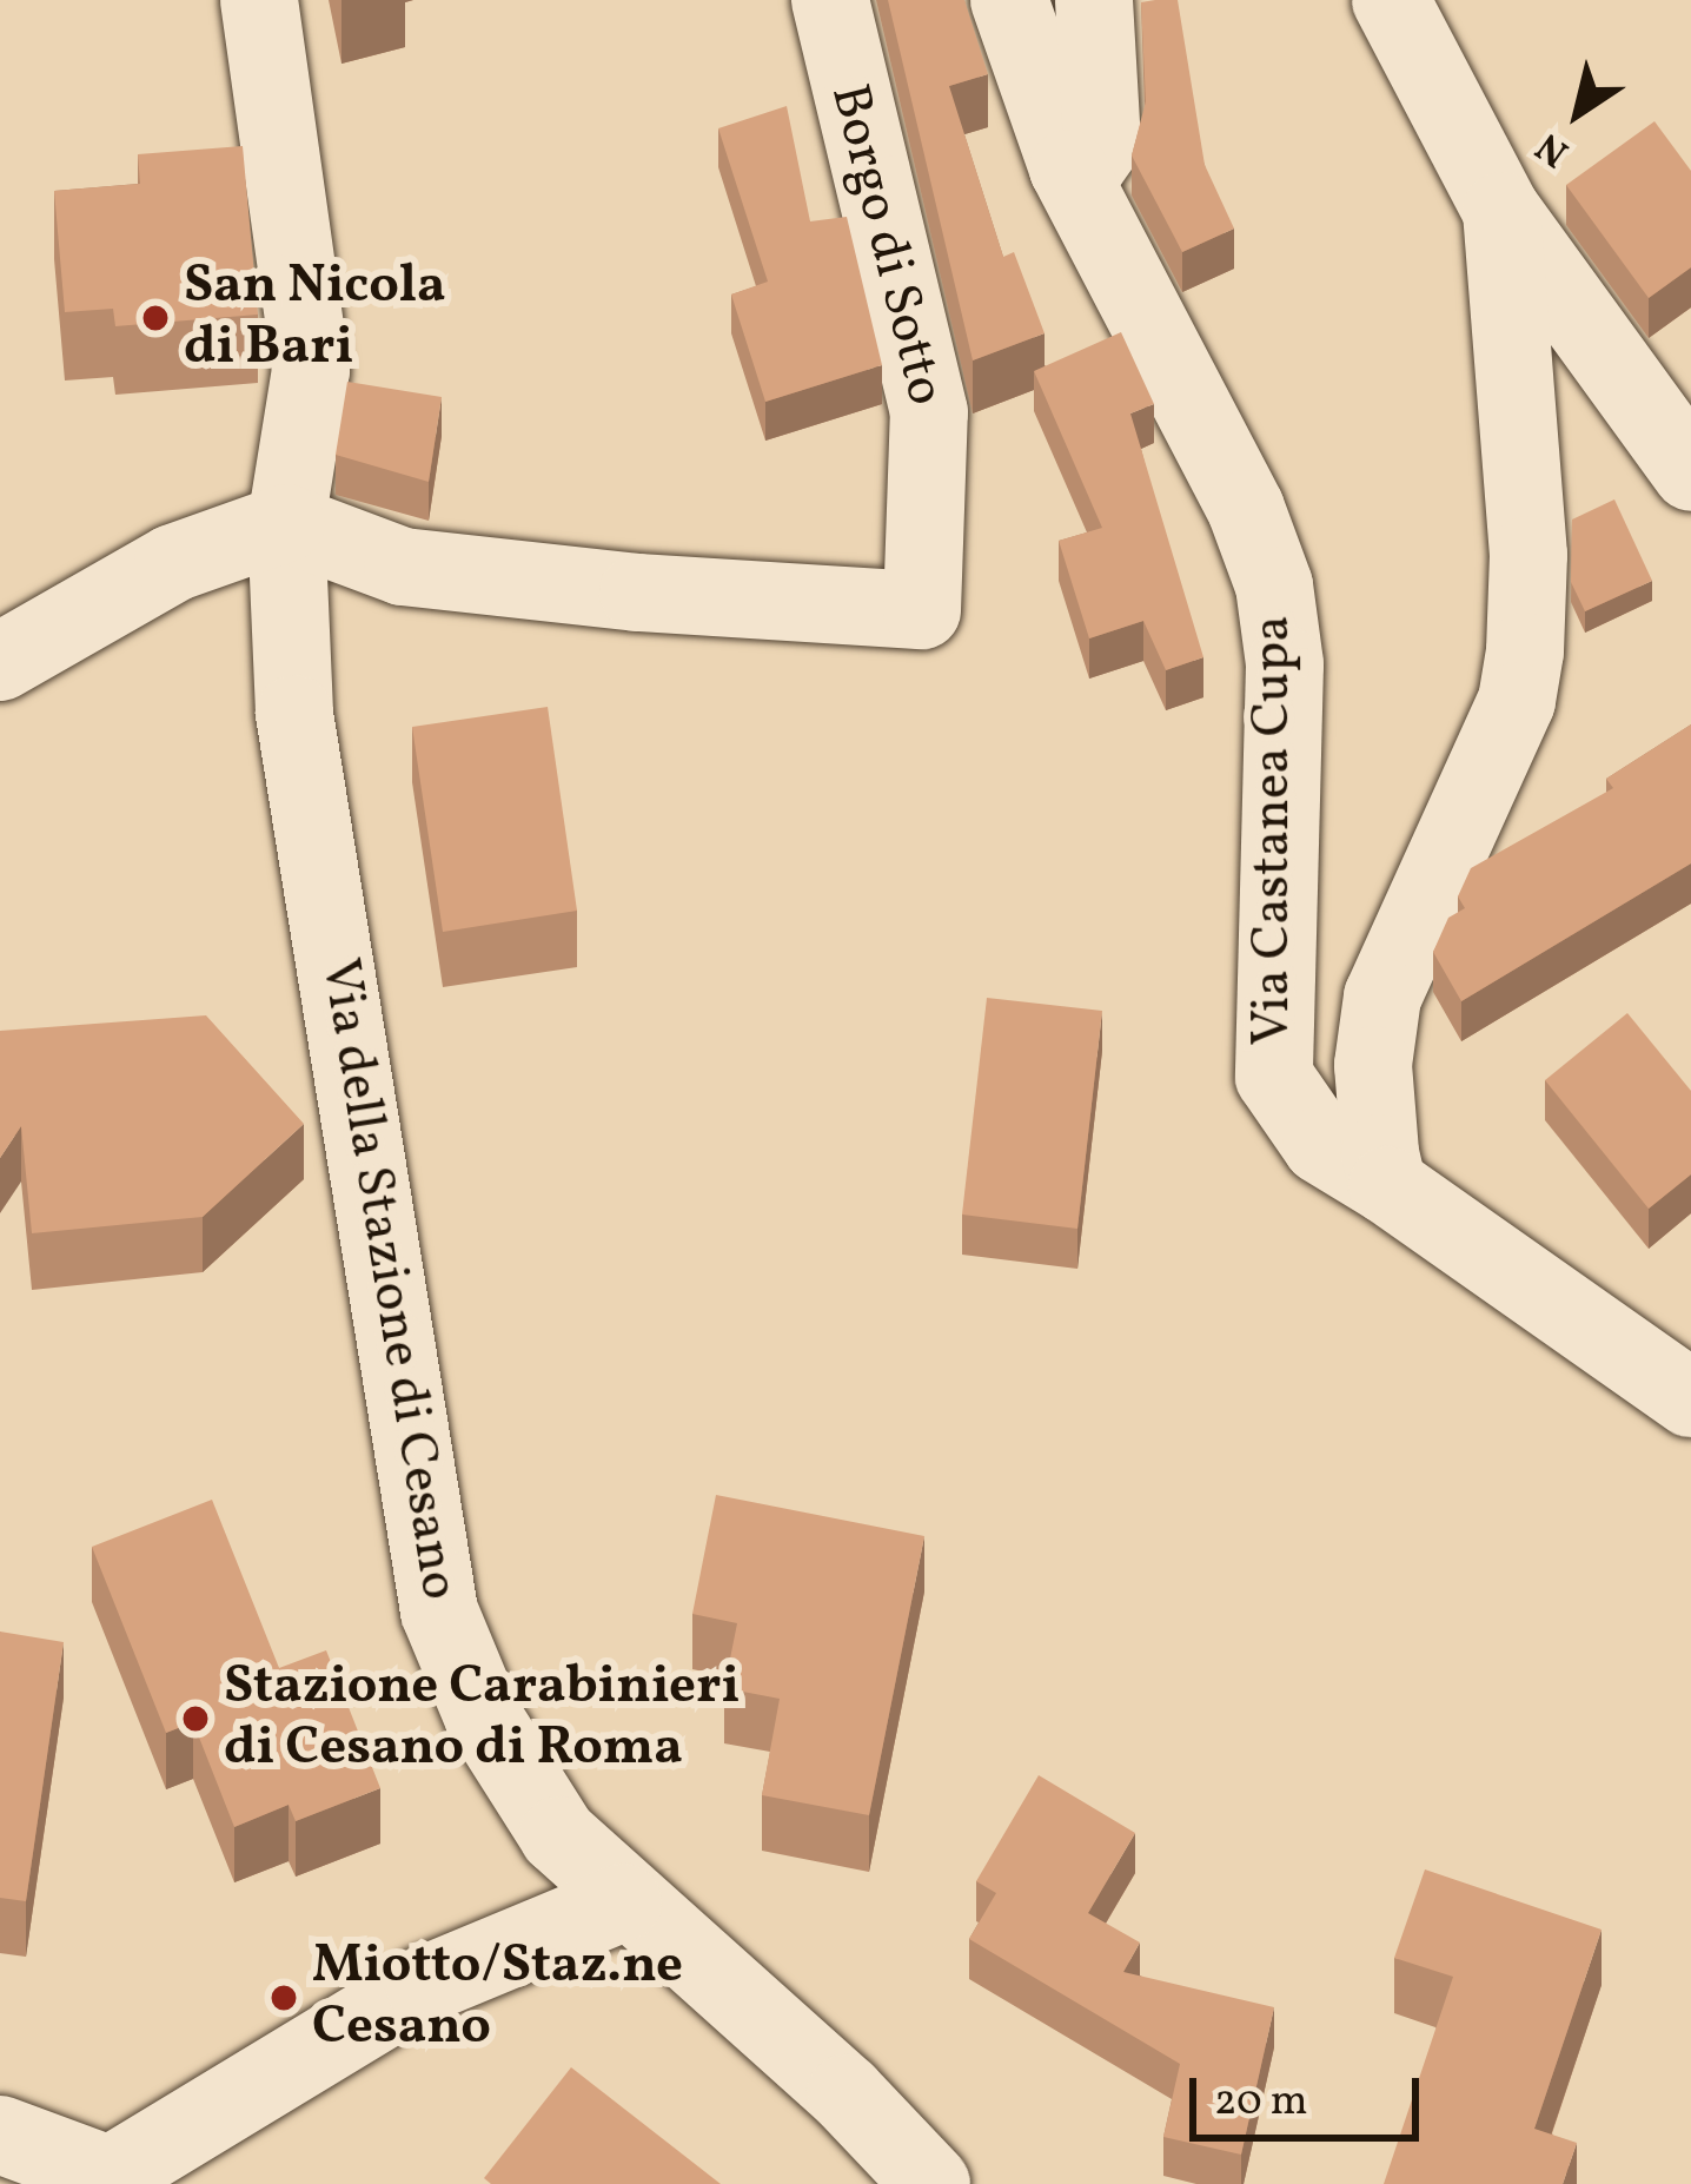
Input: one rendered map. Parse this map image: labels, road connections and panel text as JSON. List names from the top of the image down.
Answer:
{
  "streets": {
    "street": ["Borgo di Sotto", "Via Castanea Cupa", "Via della Stazione di Cesano"]
  },
  "crossings": [
    ["Borgo di Sotto", "Via della Stazione di Cesano"]
  ],
  "places": ["San Nicola di Bari", "Stazione Carabinieri di Cesano di Roma", "Miotto/Staz.ne Cesano"],
  "scale_bar": "20 m",
  "north": "bottom left"
}
